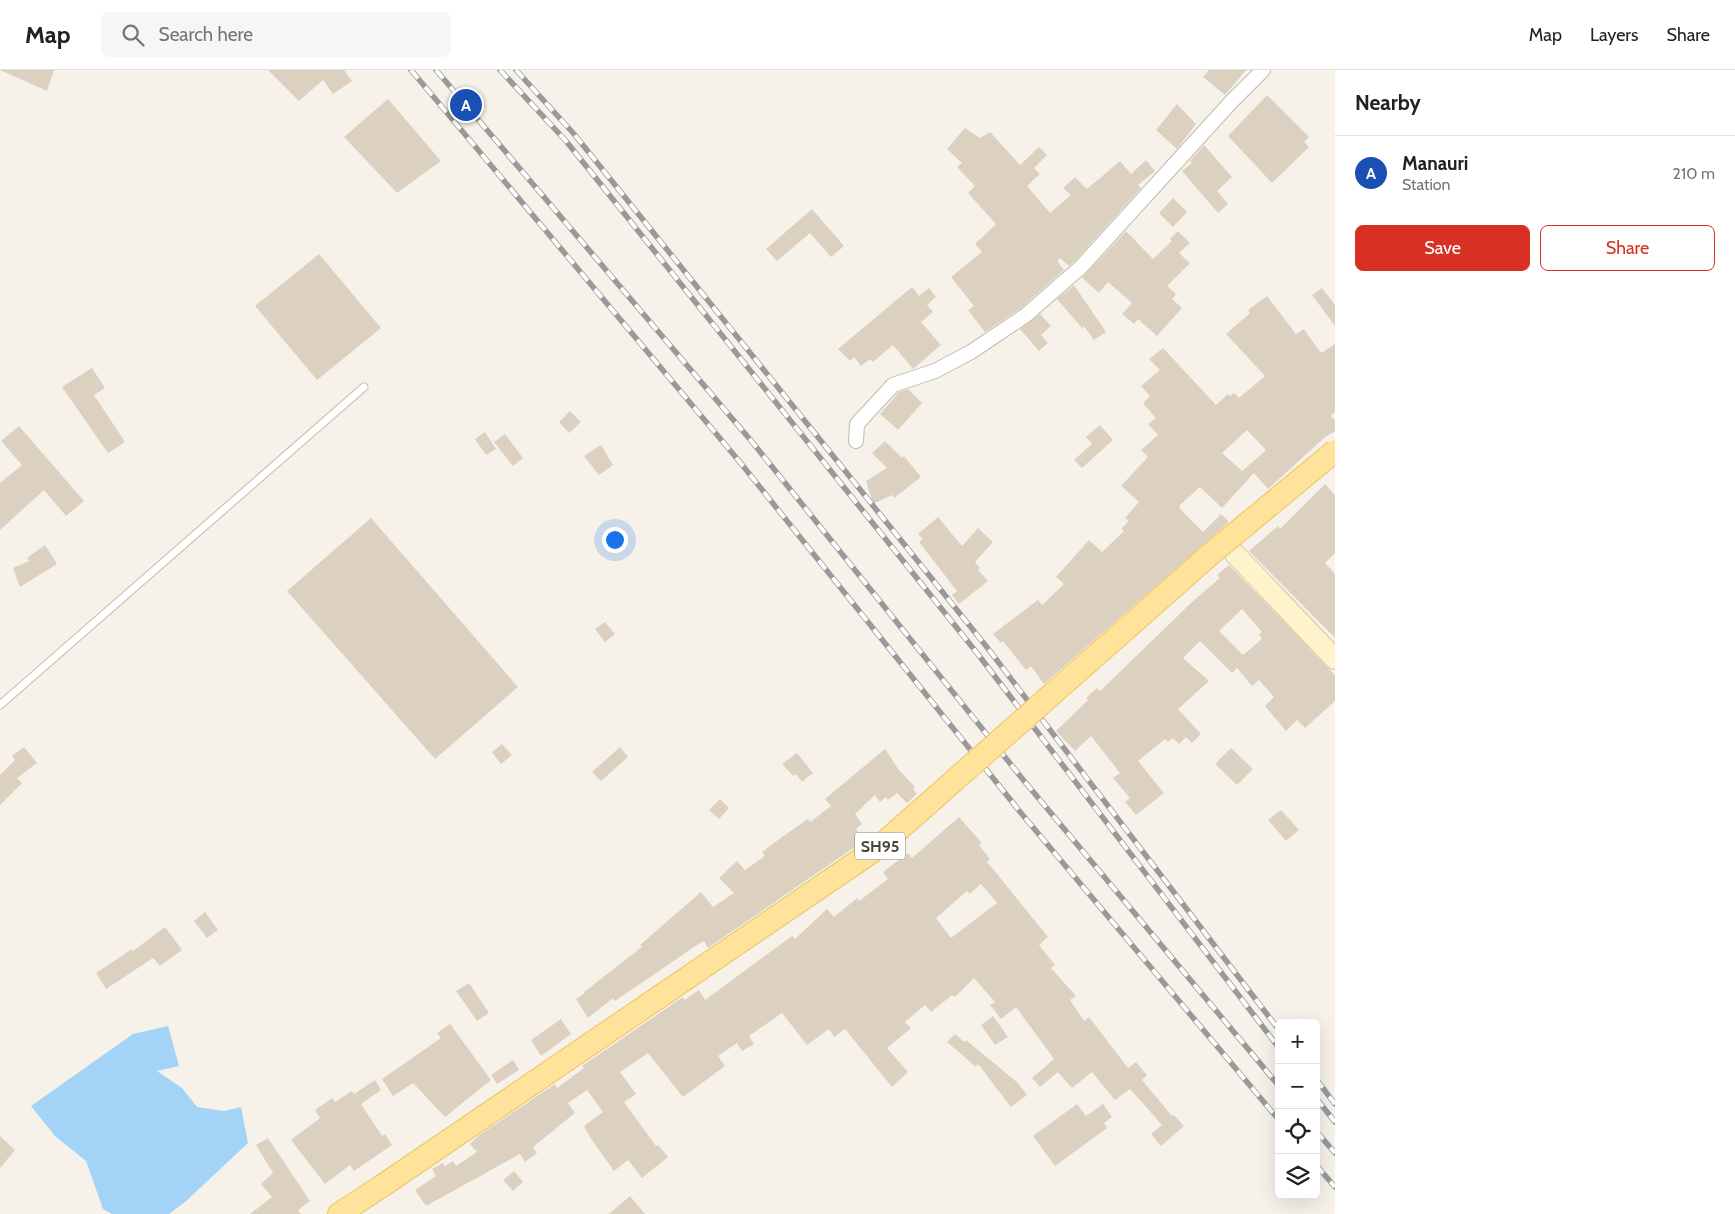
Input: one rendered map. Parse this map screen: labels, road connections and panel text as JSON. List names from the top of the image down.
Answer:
{
  "streets": {
    "main road": ["SH95"]
  },
  "page": {
    "header": "Map",
    "search": "Search here",
    "nav": ["Map", "Layers", "Share"],
    "heading": "Nearby",
    "pins": "A",
    "list": [
      {
        "mark": "A",
        "name": "Manauri",
        "note": "Station",
        "value": "210 m"
      }
    ],
    "buttons": ["Save", "Share"],
    "map_buttons": ["+", "−"]
  }
}
